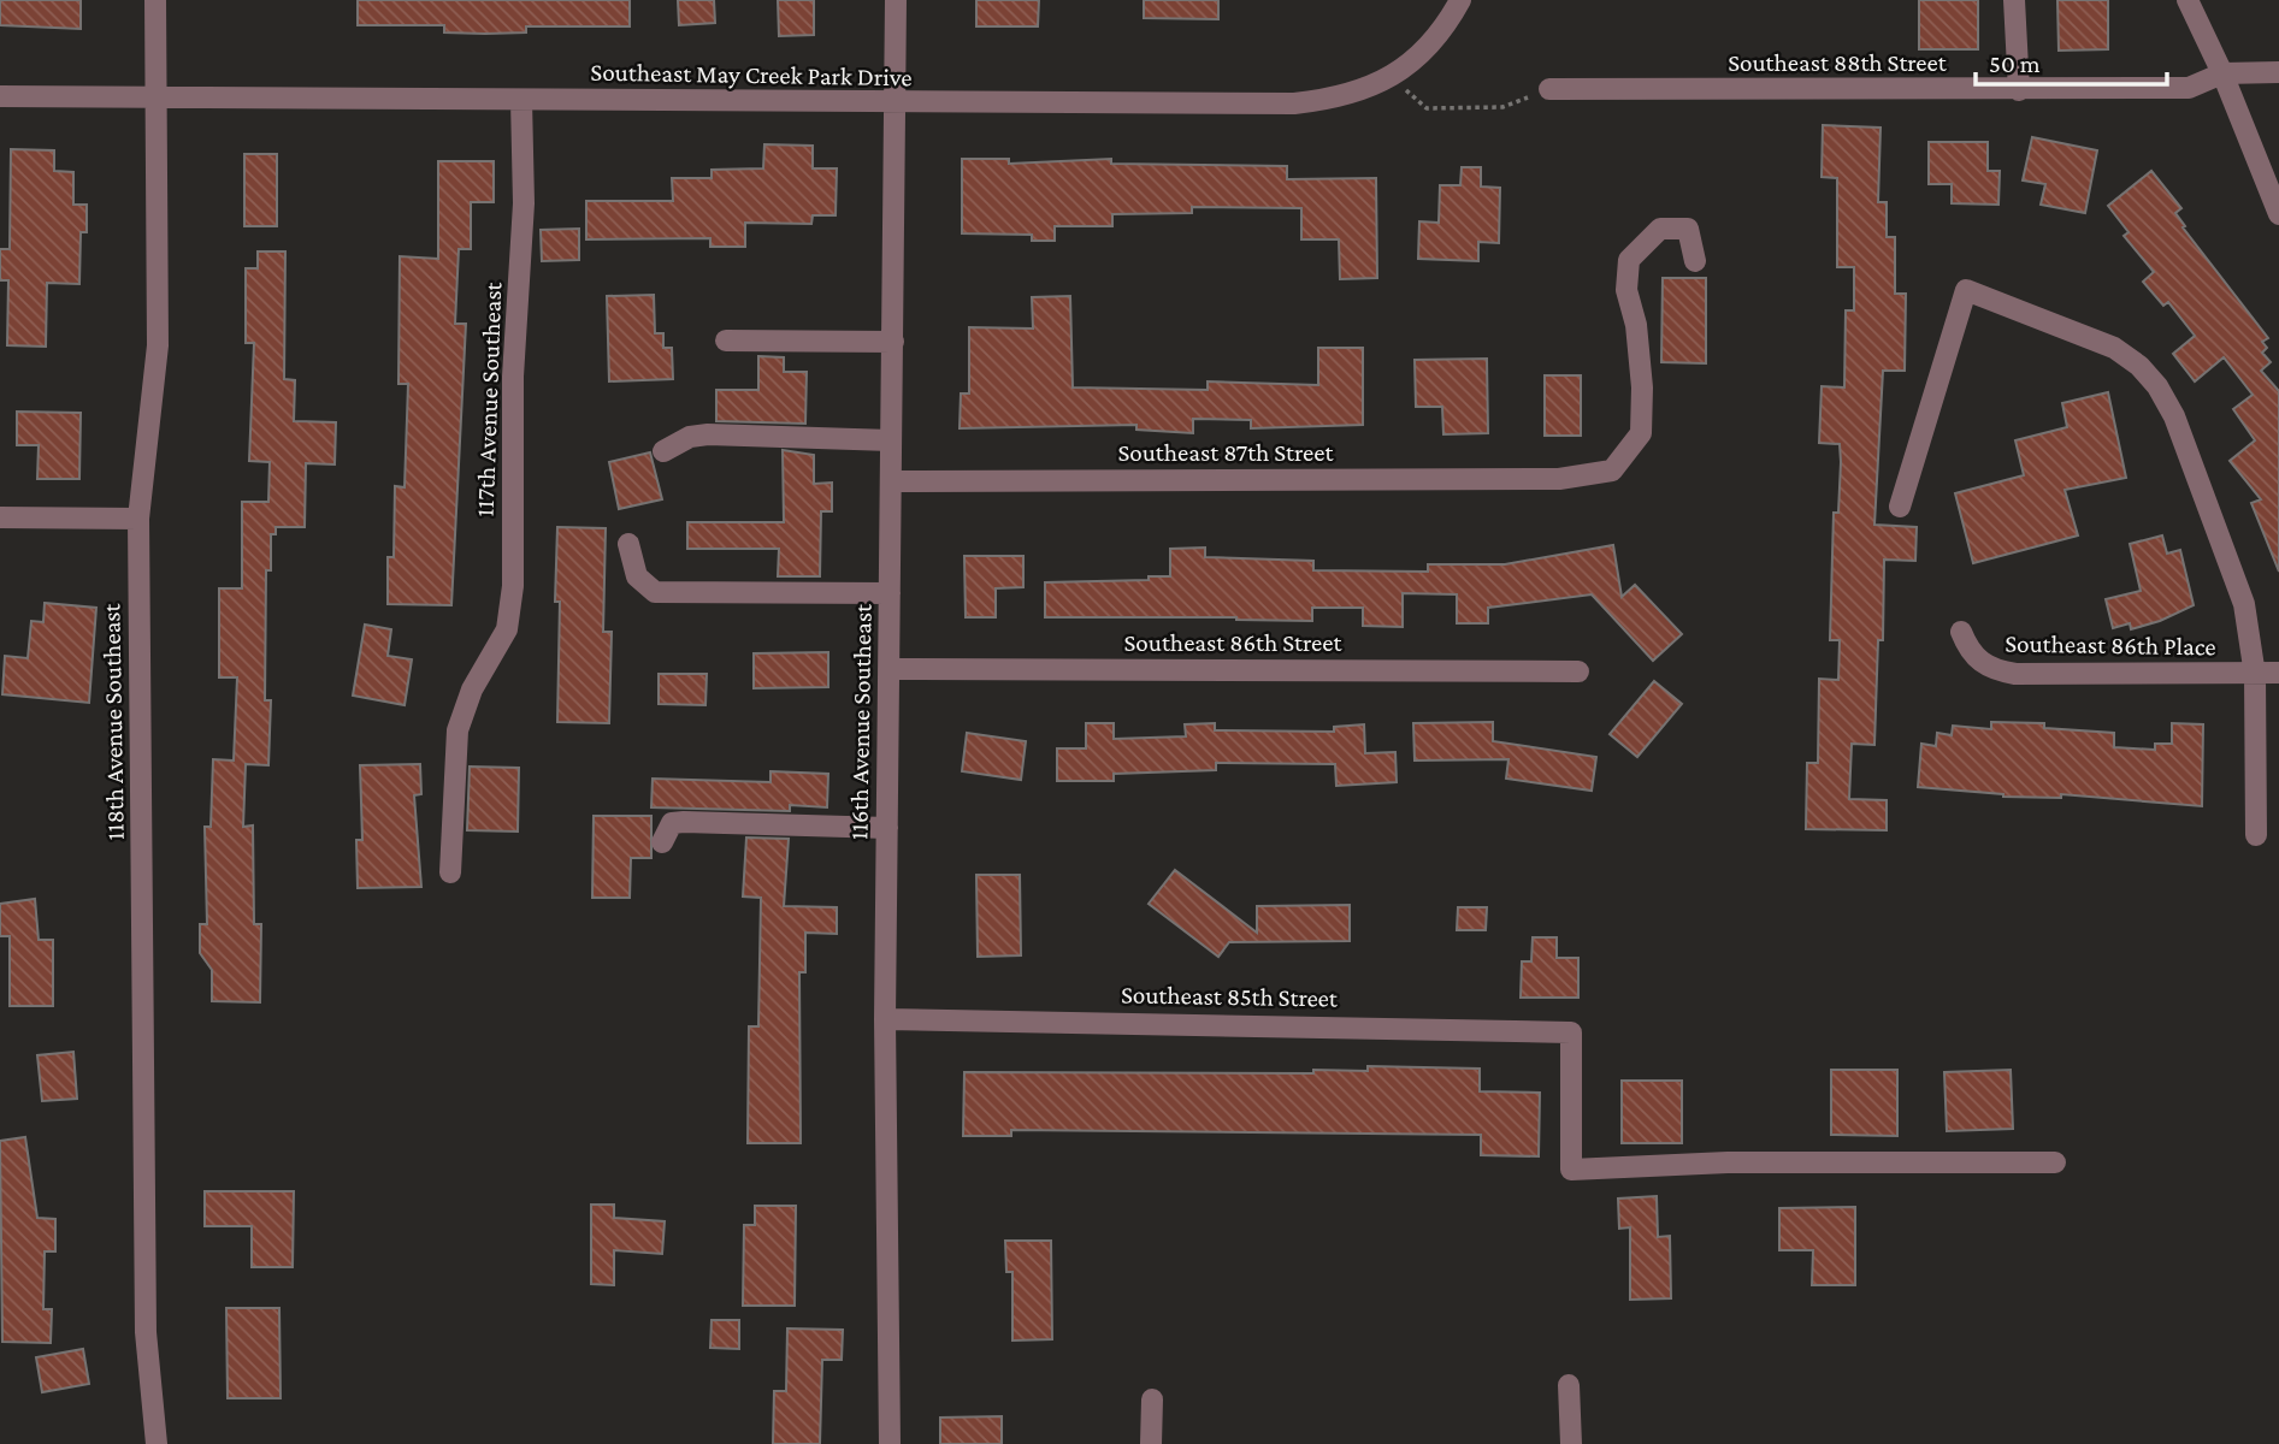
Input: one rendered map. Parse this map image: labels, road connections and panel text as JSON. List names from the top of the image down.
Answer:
{
  "streets": {
    "street": [
      "Southeast 88th Street",
      "Southeast May Creek Park Drive",
      "117th Avenue Southeast",
      "Southeast 87th Street",
      "Southeast 86th Street",
      "Southeast 86th Place",
      "118th Avenue Southeast",
      "116th Avenue Southeast",
      "Southeast 85th Street"
    ]
  },
  "crossings": [
    ["Southeast May Creek Park Drive", "117th Avenue Southeast"],
    ["Southeast May Creek Park Drive", "118th Avenue Southeast"],
    ["Southeast May Creek Park Drive", "116th Avenue Southeast"],
    ["Southeast 87th Street", "116th Avenue Southeast"],
    ["Southeast 86th Street", "116th Avenue Southeast"],
    ["116th Avenue Southeast", "Southeast 85th Street"]
  ],
  "scale_bar": "50 m"
}
